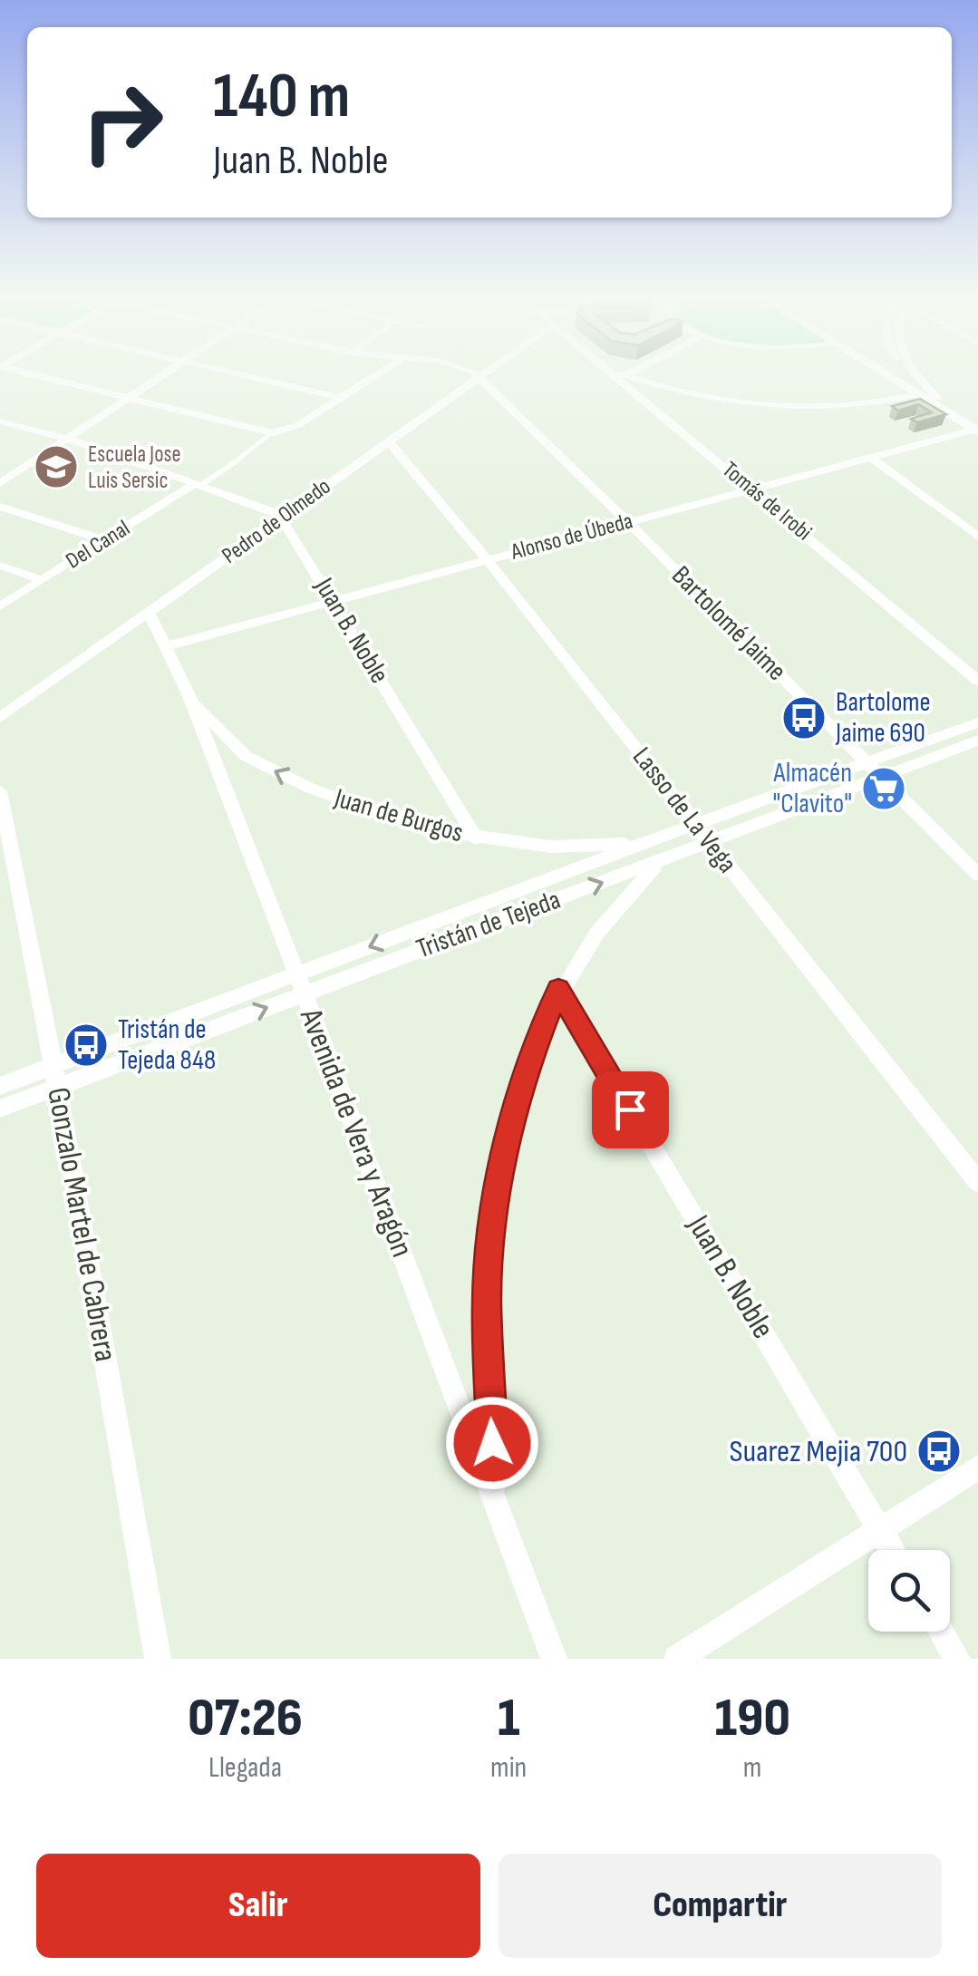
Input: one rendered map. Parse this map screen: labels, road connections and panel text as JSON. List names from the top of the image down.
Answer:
{
  "streets": {
    "street": [
      "Tomás de Irobi",
      "Pedro de Olmedo",
      "Alonso de Úbeda",
      "Del Canal",
      "Bartolomé Jaime",
      "Juan B. Noble",
      "Lasso de La Vega",
      "Juan de Burgos",
      "Tristán de Tejeda",
      "Avenida de Vera y Aragón",
      "Gonzalo Martel de Cabrera"
    ]
  },
  "crossings": [
    ["Tomás de Irobi", "Alonso de Úbeda"],
    ["Pedro de Olmedo", "Juan B. Noble"],
    ["Pedro de Olmedo", "Lasso de La Vega"],
    ["Pedro de Olmedo", "Avenida de Vera y Aragón"],
    ["Alonso de Úbeda", "Bartolomé Jaime"],
    ["Alonso de Úbeda", "Juan B. Noble"],
    ["Alonso de Úbeda", "Lasso de La Vega"],
    ["Alonso de Úbeda", "Avenida de Vera y Aragón"],
    ["Bartolomé Jaime", "Tristán de Tejeda"],
    ["Juan B. Noble", "Juan de Burgos"],
    ["Lasso de La Vega", "Tristán de Tejeda"],
    ["Juan de Burgos", "Tristán de Tejeda"],
    ["Juan de Burgos", "Avenida de Vera y Aragón"],
    ["Tristán de Tejeda", "Avenida de Vera y Aragón"],
    ["Tristán de Tejeda", "Gonzalo Martel de Cabrera"]
  ],
  "one_way": ["Juan de Burgos"],
  "places": {
    "school or university": ["Escuela Jose Luis Sersic"],
    "bus stop": ["Bartolome Jaime 690", "Tristán de Tejeda 848", "Suarez Mejia 700"],
    "supermarket": ["Almacén \"Clavito\""]
  },
  "page": {
    "turn": ["140 m", "Juan B. Noble"],
    "eta": [
      "07:26",
      "Llegada",
      "1",
      "min",
      "190",
      "m"
    ],
    "buttons": ["Salir", "Compartir"]
  }
}
